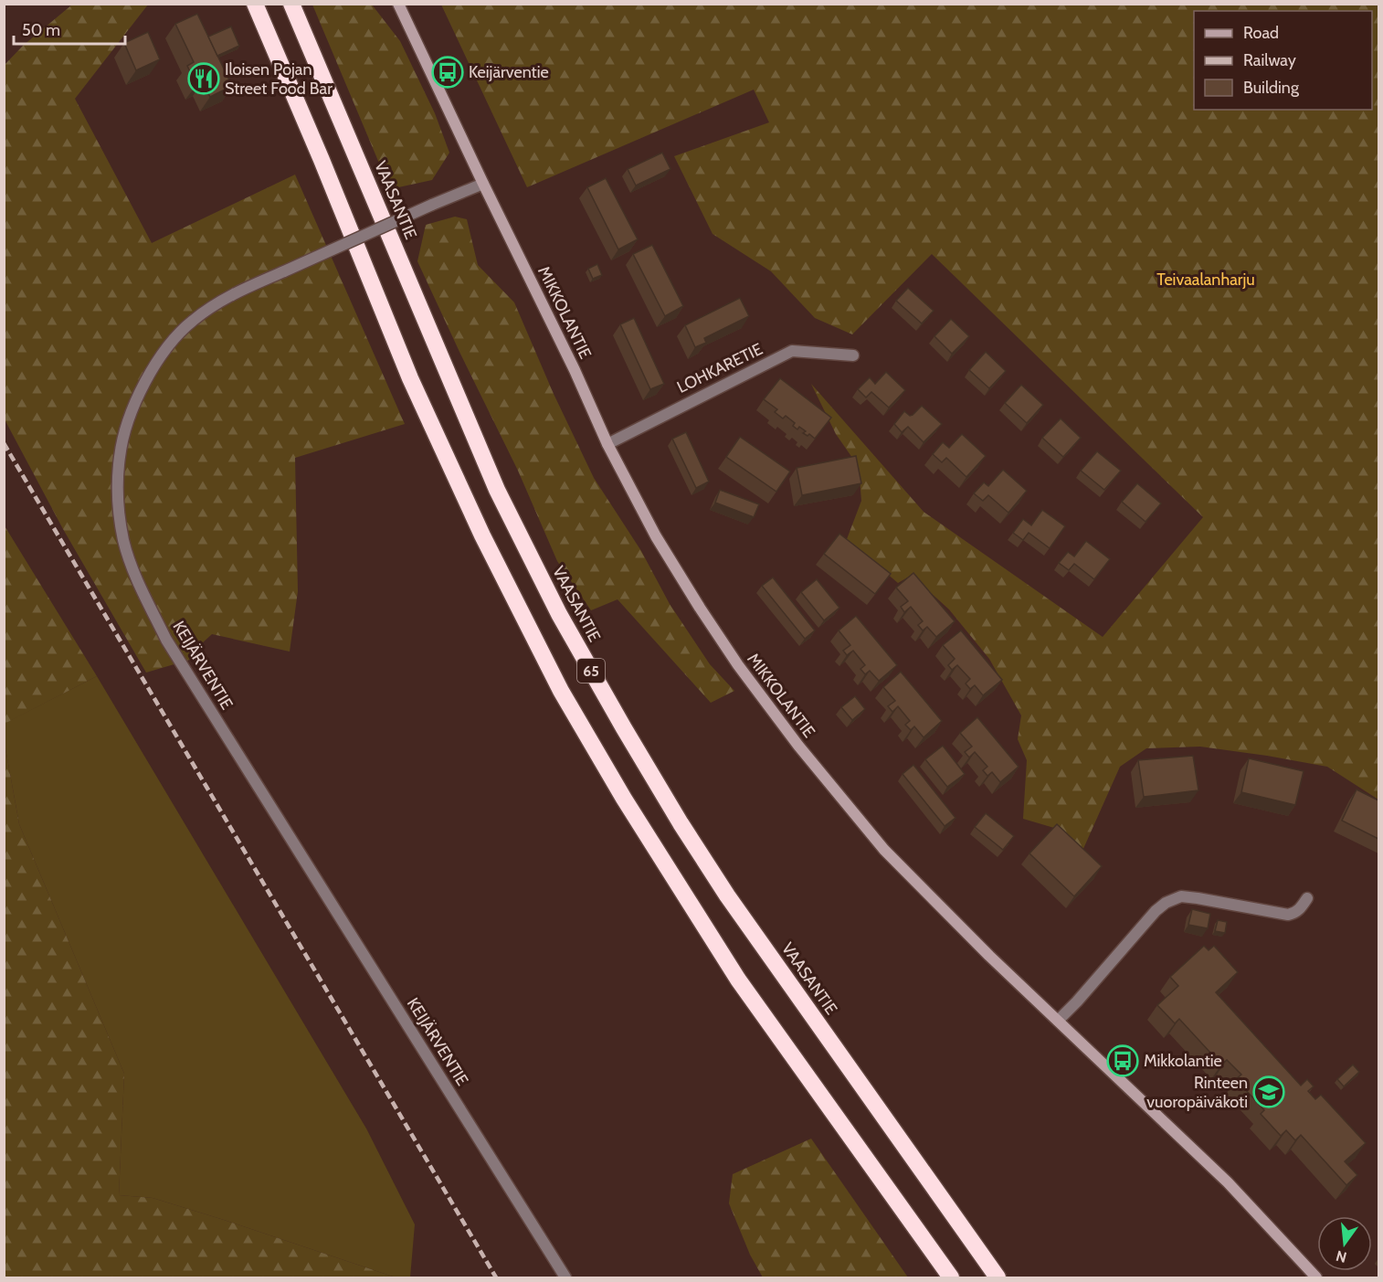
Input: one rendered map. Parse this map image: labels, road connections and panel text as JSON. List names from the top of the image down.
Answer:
{
  "streets": {
    "highway": ["VAASANTIE", "65"],
    "main road": ["MIKKOLANTIE"],
    "street": ["LOHKARETIE", "KEIJÄRVENTIE"]
  },
  "crossings": [
    ["MIKKOLANTIE", "LOHKARETIE"],
    ["MIKKOLANTIE", "KEIJÄRVENTIE"]
  ],
  "parks": ["Teivaalanharju"],
  "places": {
    "bus stop": ["Keijärventie", "Mikkolantie"],
    "restaurant": ["Iloisen Pojan Street Food Bar"],
    "school or university": ["Rinteen vuoropäiväkoti"]
  },
  "legend": ["Road", "Railway", "Building"],
  "scale_bar": "50 m",
  "north": "bottom"
}
